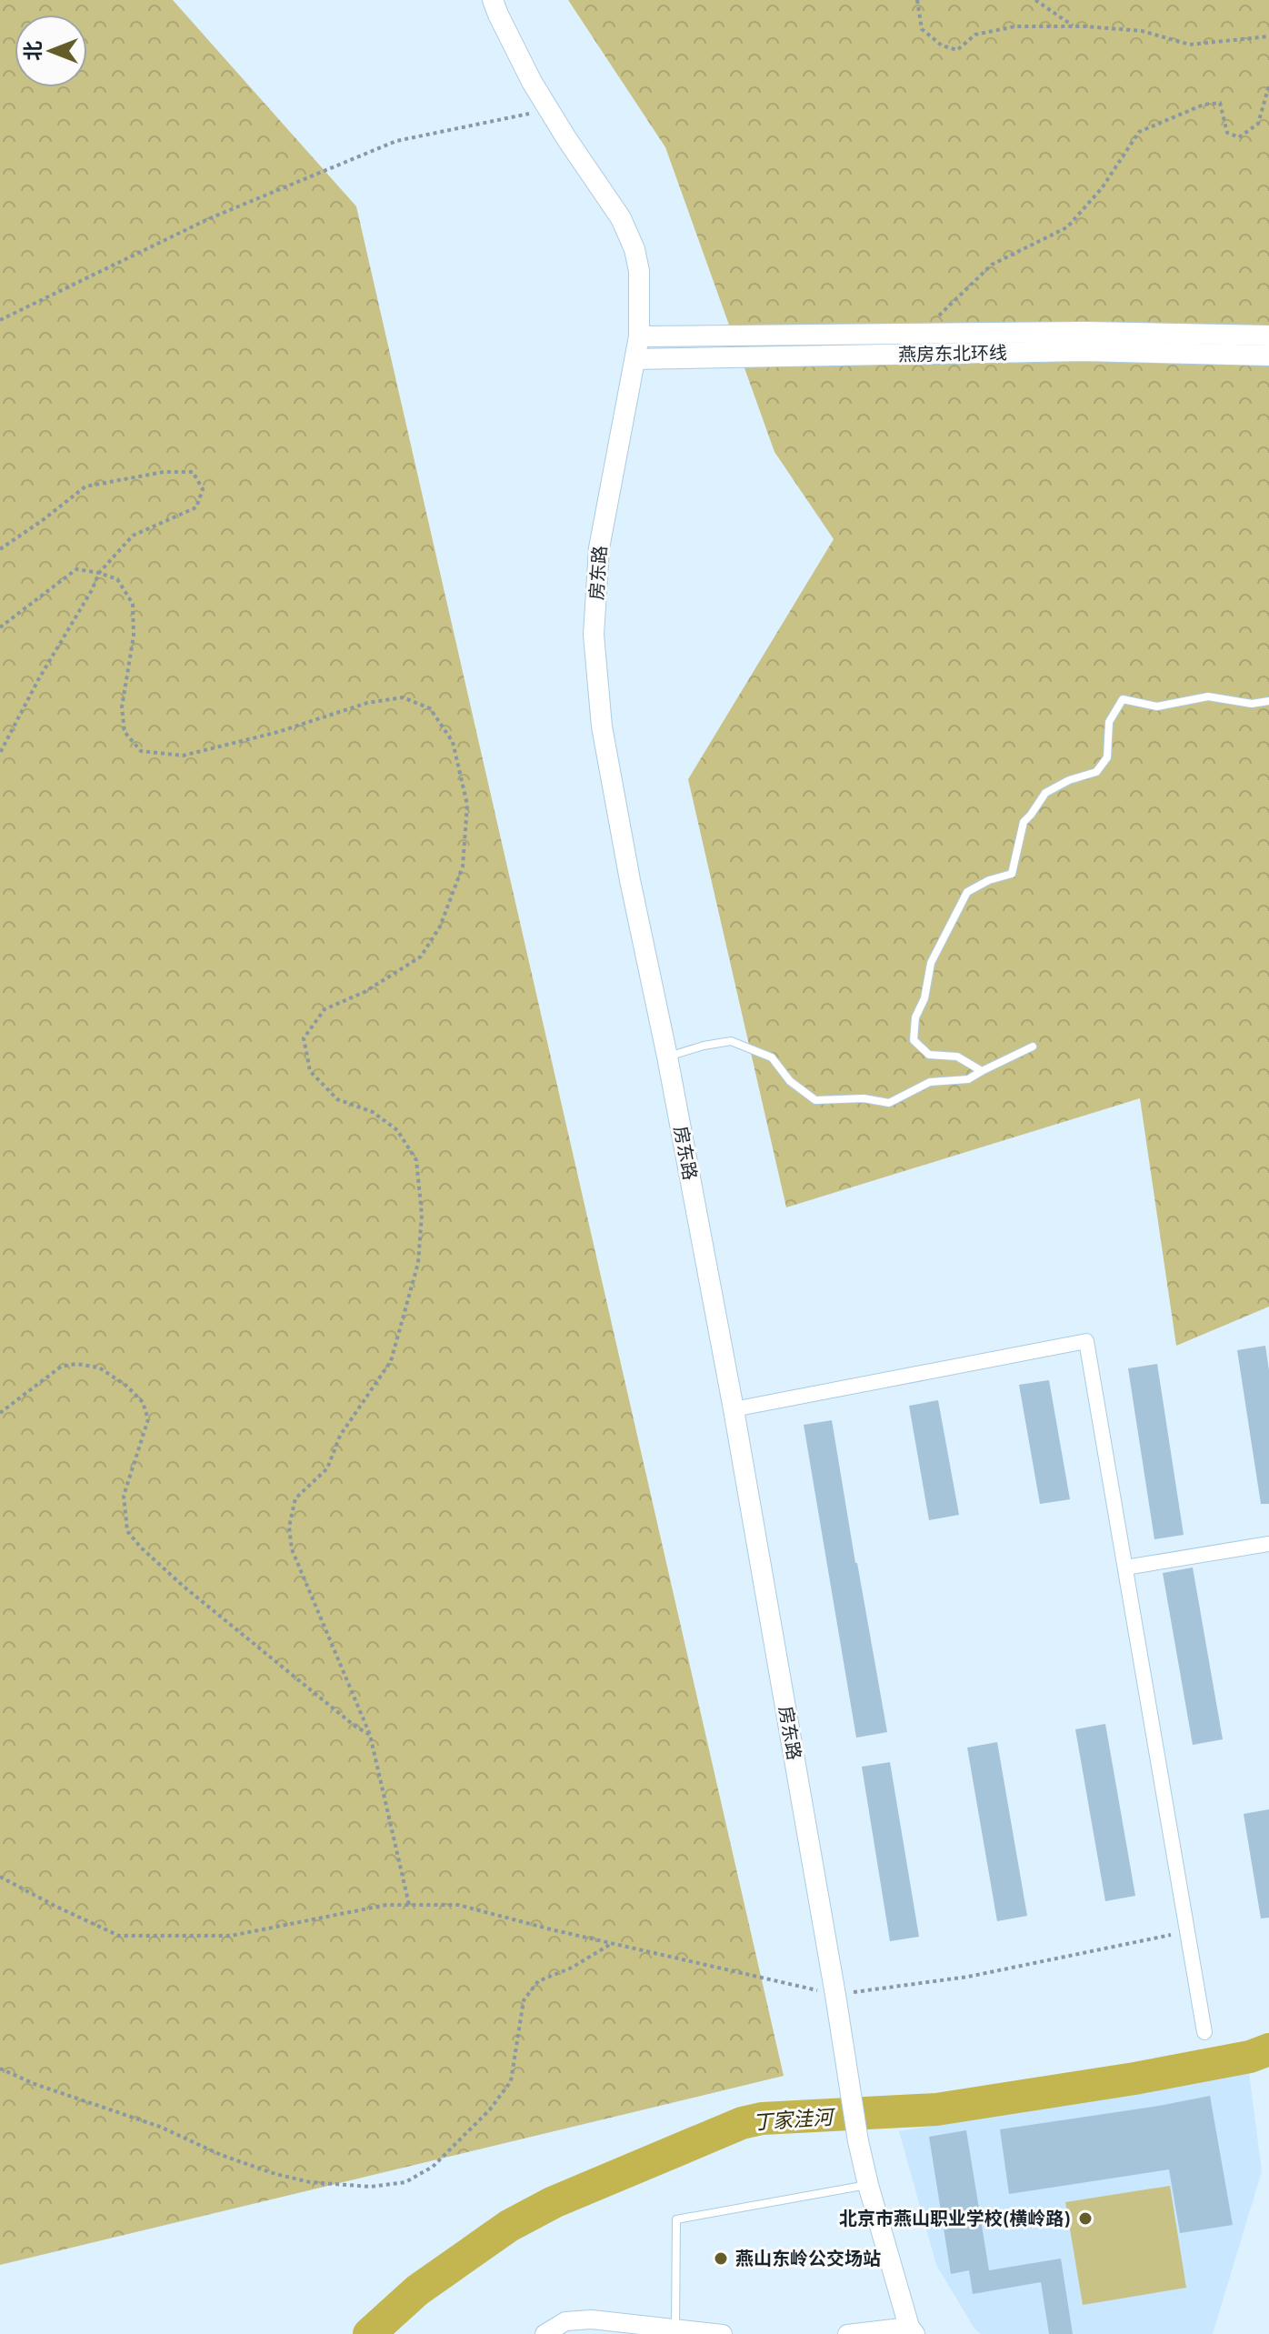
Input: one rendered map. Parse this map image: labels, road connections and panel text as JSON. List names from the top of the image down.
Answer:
{
  "streets": {
    "main road": ["燕房东北环线", "房东路"]
  },
  "crossings": [
    ["燕房东北环线", "房东路"]
  ],
  "water": ["丁家洼河"],
  "places": ["北京市燕山职业学校(横岭路)", "燕山东岭公交场站"],
  "north": "left"
}
